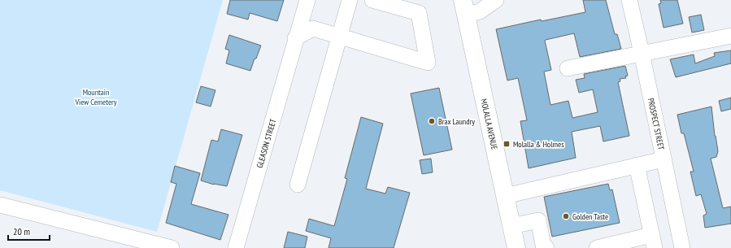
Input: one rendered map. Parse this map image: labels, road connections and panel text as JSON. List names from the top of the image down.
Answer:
{
  "streets": {
    "main road": ["MOLALLA AVENUE"],
    "street": ["PROSPECT STREET", "GLEASON STREET"]
  },
  "parks": ["Mountain View Cemetery"],
  "places": {
    "other": ["Brax Laundry", "Golden Taste"],
    "transit": ["Molalla & Holmes"]
  },
  "scale_bar": "20 m"
}
